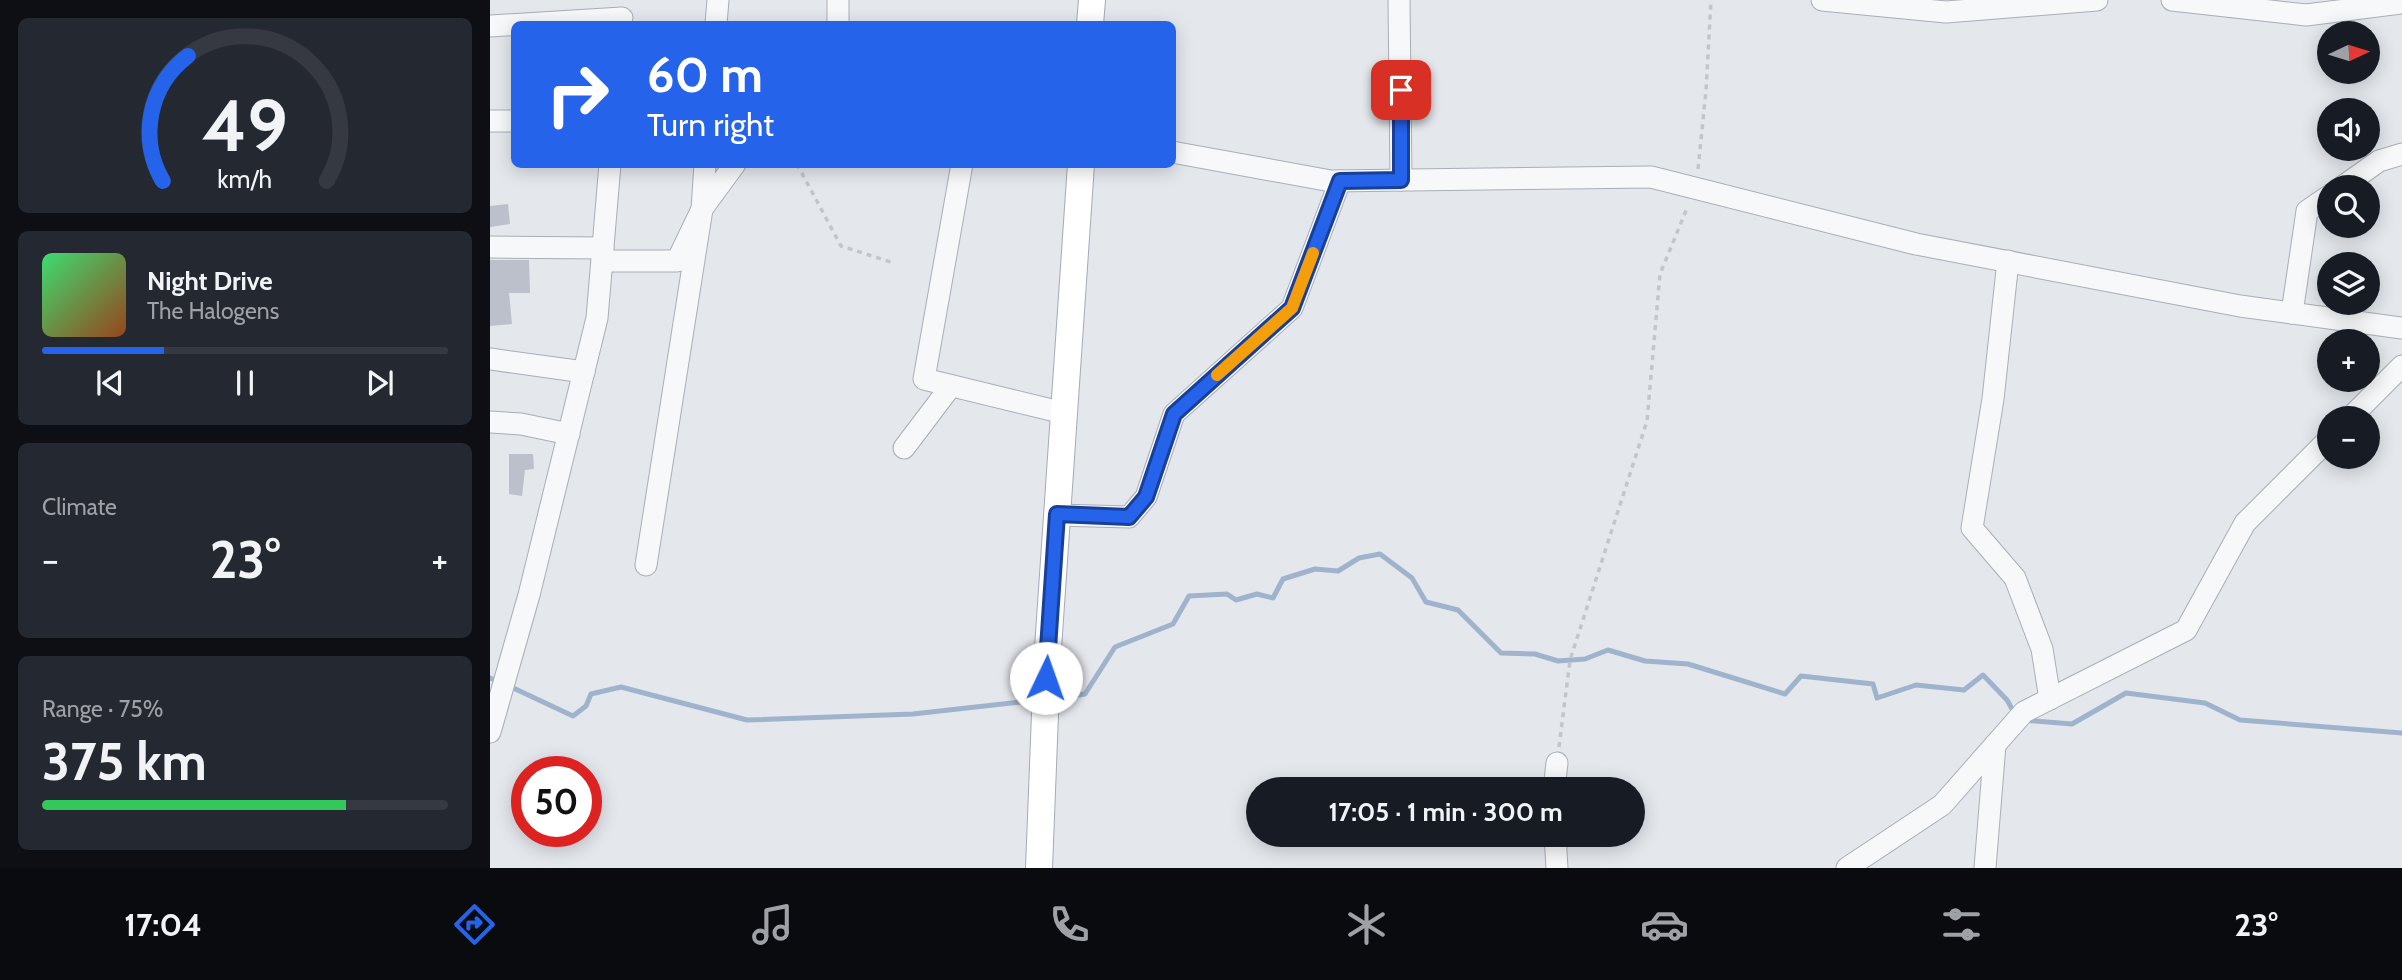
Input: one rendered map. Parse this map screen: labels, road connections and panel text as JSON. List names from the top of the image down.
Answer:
{
  "north": "right",
  "page": {
    "map_buttons": ["+", "−"],
    "turn": ["60 m", "Turn right"],
    "song": ["Night Drive", "The Halogens"],
    "tile": [
      "Climate",
      ["Range · 75%", "375 km"]
    ],
    "heat": ["−", "23°", "+"],
    "limit": "50",
    "trip": "17:05 · 1 min · 300 m",
    "tabs": ["17:04", "23°"],
    "gauge": ["49", "km/h"]
  }
}
